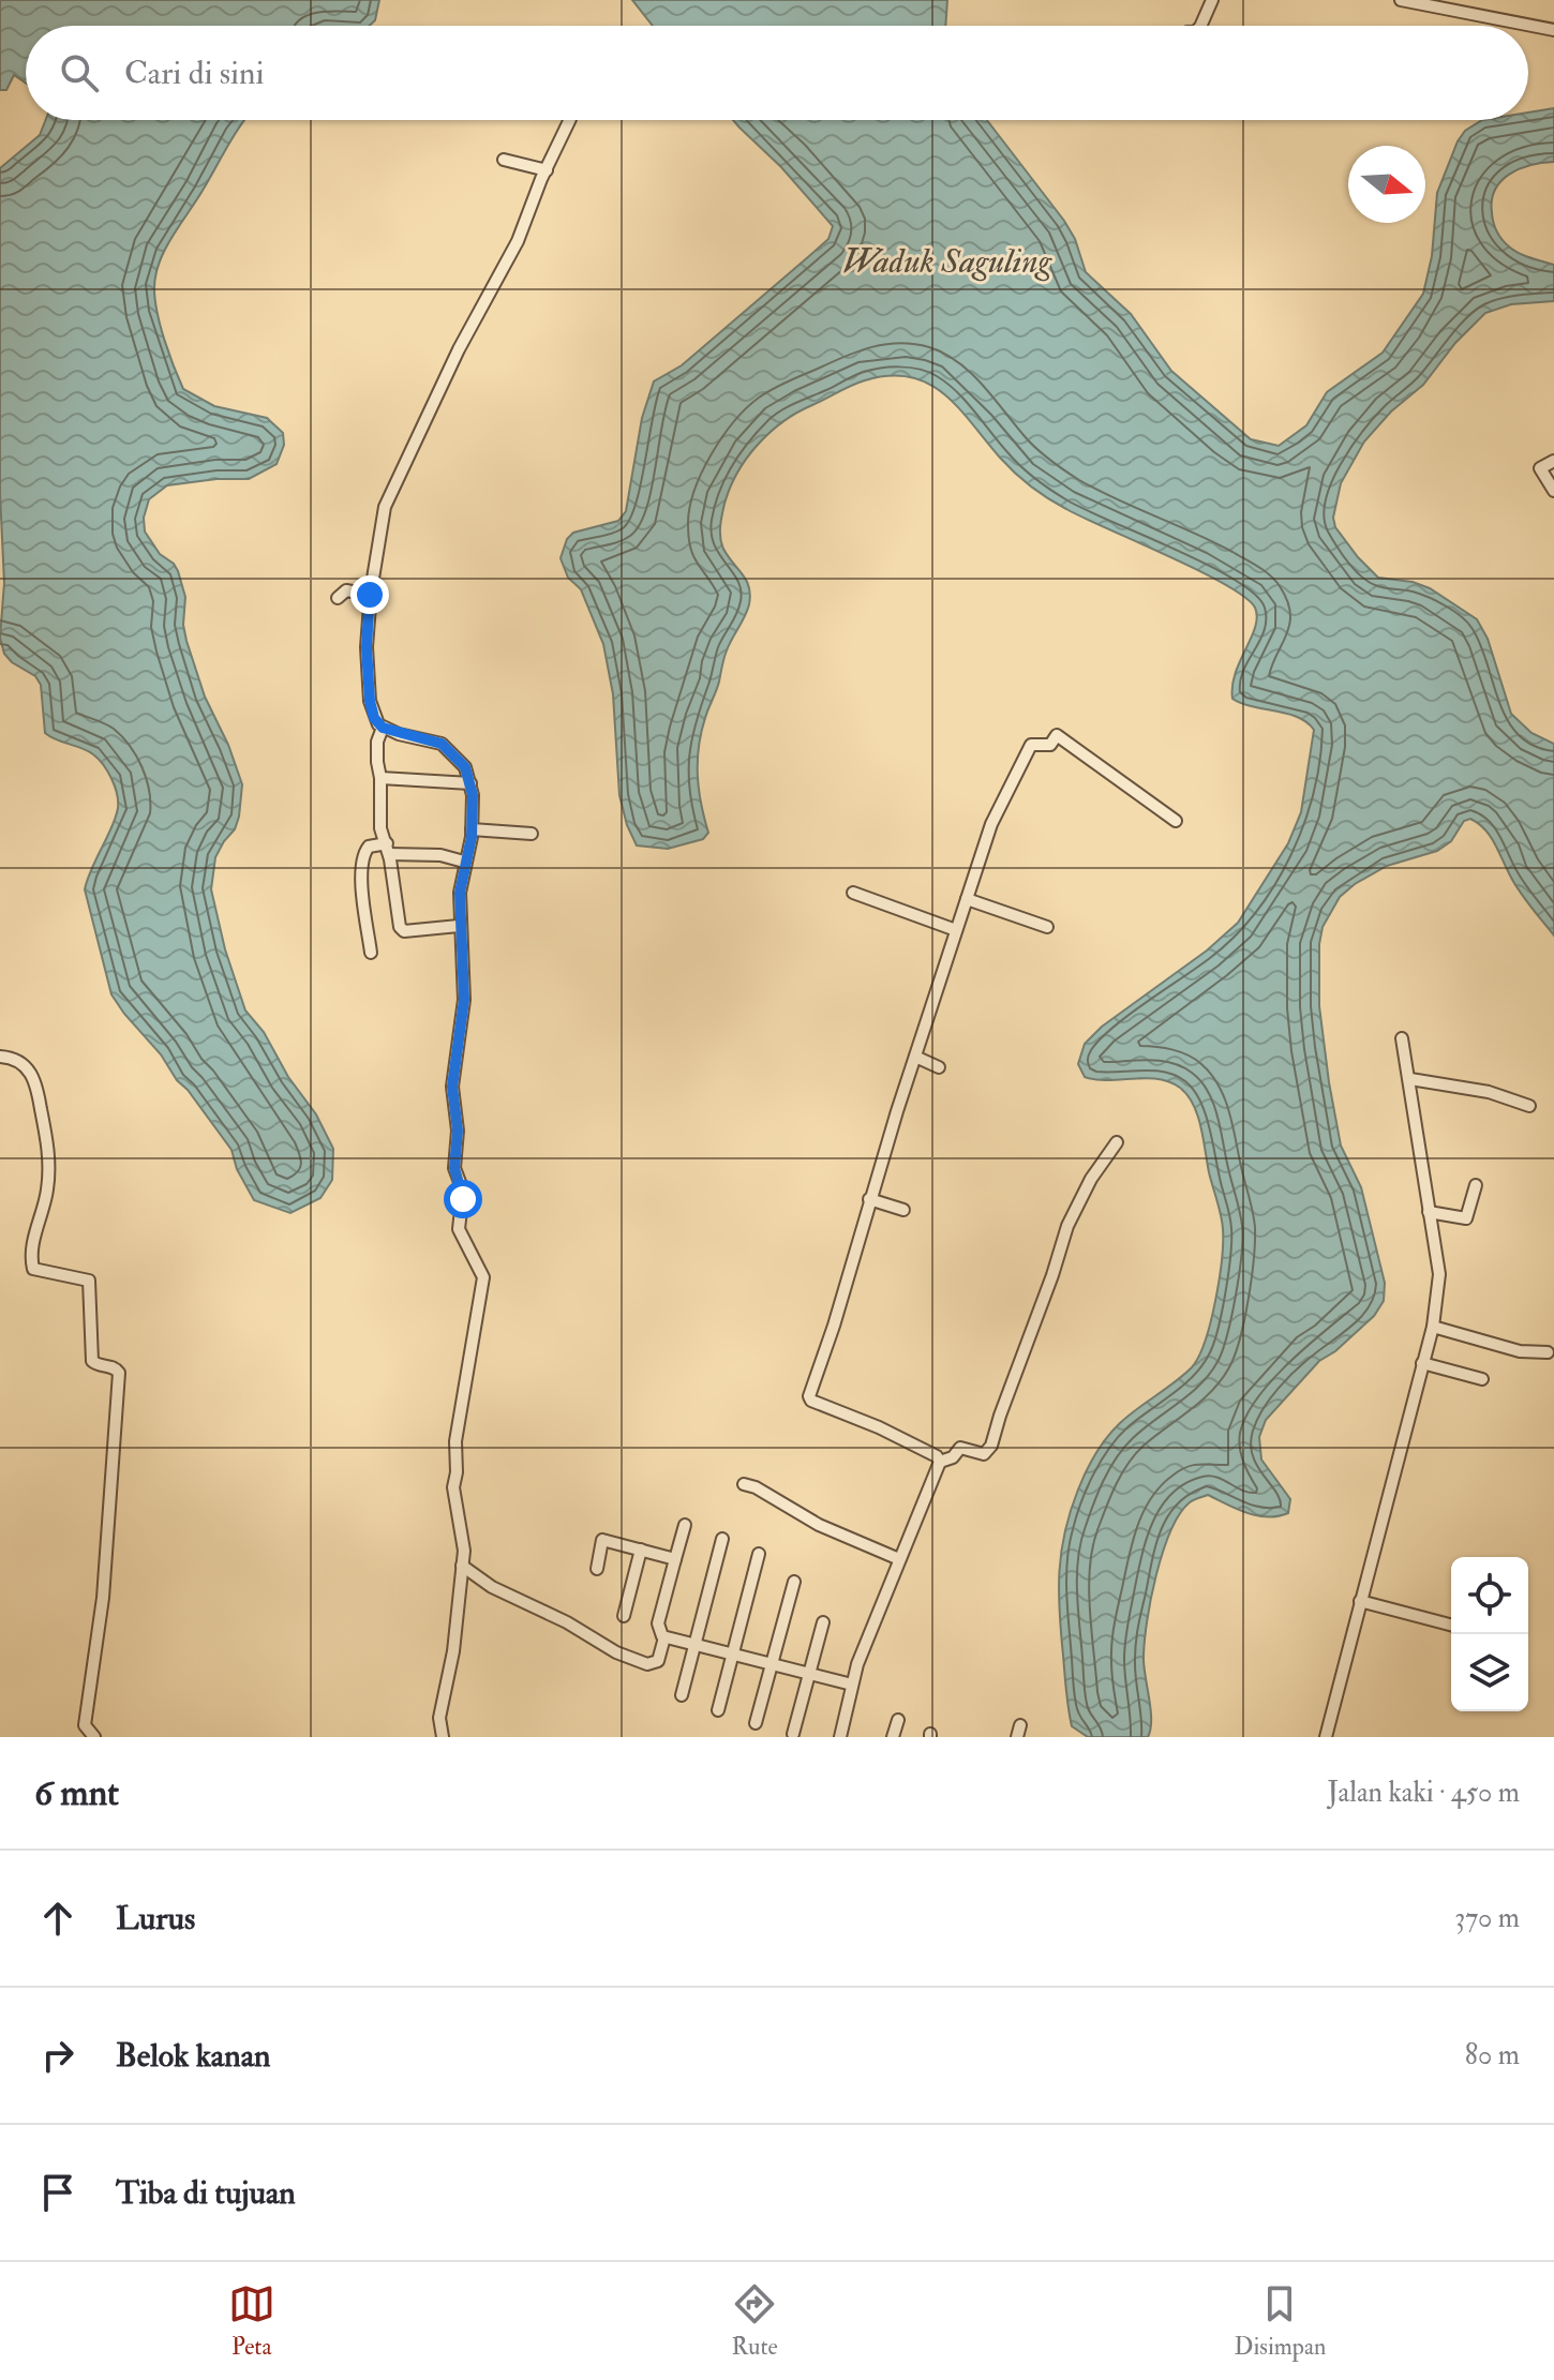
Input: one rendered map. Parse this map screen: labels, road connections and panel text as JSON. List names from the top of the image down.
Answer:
{
  "water": ["Waduk Saguling"],
  "north": "right",
  "page": {
    "search": "Cari di sini",
    "heading": ["6 mnt", "Jalan kaki · 450 m"],
    "list": [
      ["Lurus", "370 m"],
      ["Belok kanan", "80 m"],
      "Tiba di tujuan"
    ],
    "nav": ["Peta", "Rute", "Disimpan"]
  }
}
